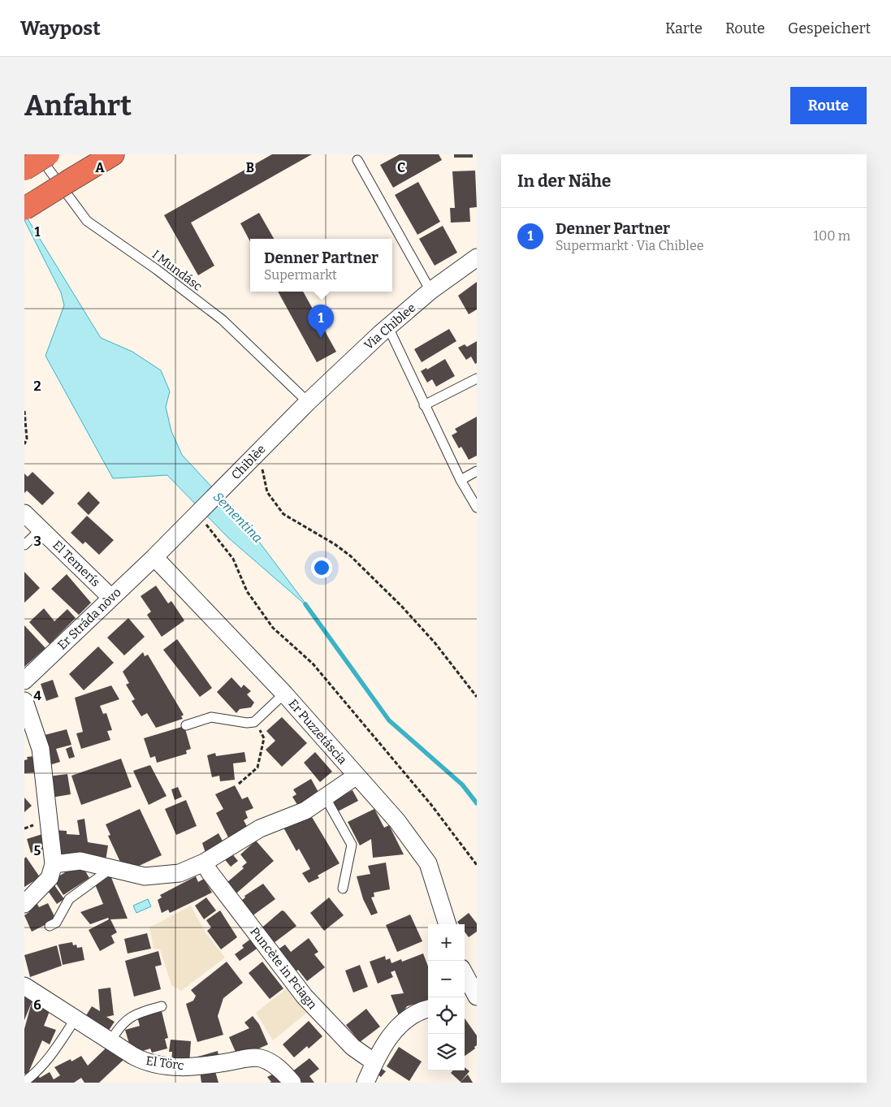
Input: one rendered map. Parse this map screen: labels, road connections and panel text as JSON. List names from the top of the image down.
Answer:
{
  "streets": {
    "street": [
      "Via Chiblee",
      "Chiblèe",
      "El Temerís",
      "Er Stráda nòvo",
      "Er Puzzetáscia",
      "Puncète in Pciagn",
      "El Törc"
    ],
    "lane": ["I Mundásc"]
  },
  "crossings": [
    ["I Mundásc", "Via Chiblee"],
    ["I Mundásc", "Chiblèe"],
    ["Via Chiblee", "Chiblèe"],
    ["Chiblèe", "Er Stráda nòvo"],
    ["Chiblèe", "Er Puzzetáscia"],
    ["El Temerís", "Er Stráda nòvo"],
    ["Er Stráda nòvo", "Er Puzzetáscia"]
  ],
  "water": ["Sementina"],
  "page": {
    "header": "Waypost",
    "nav": ["Karte", "Route", "Gespeichert"],
    "buttons": "Route",
    "title": "Anfahrt",
    "heading": "In der Nähe",
    "list": [
      {
        "mark": "1",
        "name": "Denner Partner",
        "note": "Supermarkt · Via Chiblee",
        "value": "100 m"
      }
    ],
    "popup": ["Denner Partner", "Supermarkt"],
    "pins": "1",
    "map_buttons": ["+", "−"]
  },
  "grid": {
    "columns": ["A", "B", "C"],
    "rows": [
      "1",
      "2",
      "3",
      "4",
      "5",
      "6"
    ]
  }
}
